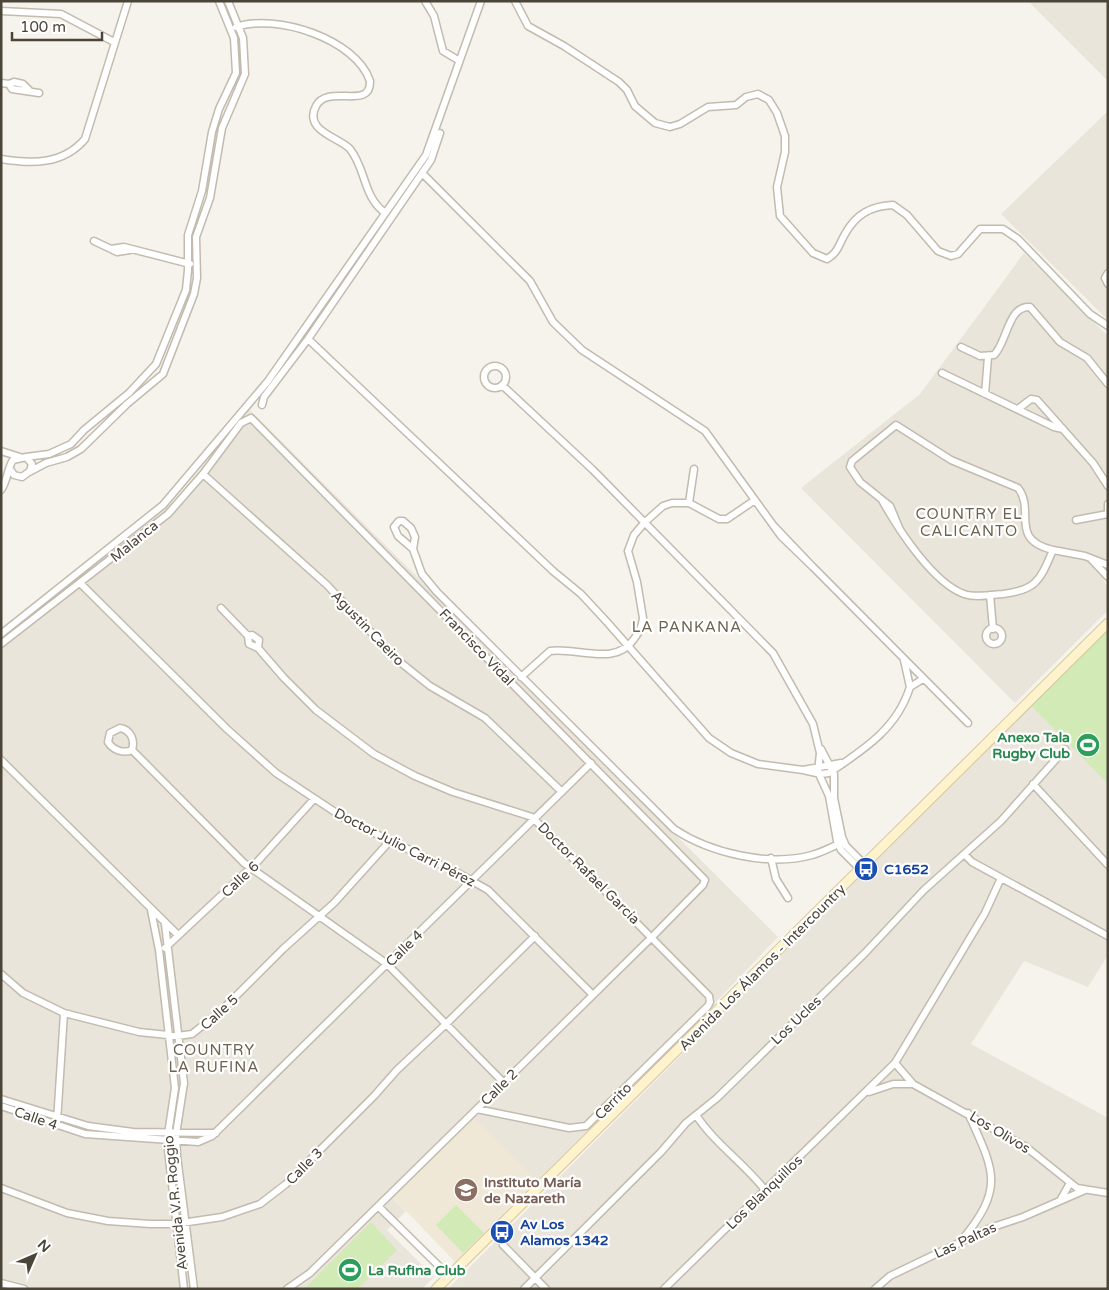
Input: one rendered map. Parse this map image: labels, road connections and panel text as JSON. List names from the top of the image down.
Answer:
{
  "streets": {
    "main road": ["Avenida Los Álamos - Intercountry"],
    "street": [
      "Malanca",
      "Agustín Caeiro",
      "Francisco Vidal",
      "Doctor Julio Carri Pérez",
      "Doctor Rafael García",
      "Calle 6",
      "Calle 4",
      "Calle 5",
      "Los Ucles",
      "Calle 2",
      "Cerrito",
      "Los Olivos",
      "Calle 3",
      "Los Blanquillos",
      "Avenida V.R. Roggio",
      "Las Paltas"
    ]
  },
  "crossings": [
    ["Malanca", "Agustín Caeiro"],
    ["Malanca", "Francisco Vidal"],
    ["Malanca", "Doctor Julio Carri Pérez"],
    ["Agustín Caeiro", "Calle 4"],
    ["Francisco Vidal", "Calle 4"],
    ["Francisco Vidal", "Calle 2"],
    ["Doctor Julio Carri Pérez", "Calle 6"],
    ["Doctor Julio Carri Pérez", "Calle 4"],
    ["Doctor Julio Carri Pérez", "Calle 5"],
    ["Doctor Julio Carri Pérez", "Calle 2"],
    ["Doctor Julio Carri Pérez", "Calle 3"],
    ["Doctor Rafael García", "Calle 4"],
    ["Doctor Rafael García", "Calle 2"],
    ["Doctor Rafael García", "Cerrito"],
    ["Calle 6", "Avenida V.R. Roggio"],
    ["Calle 4", "Avenida V.R. Roggio"],
    ["Calle 5", "Avenida V.R. Roggio"],
    ["Calle 2", "Cerrito"],
    ["Los Olivos", "Los Blanquillos"],
    ["Los Olivos", "Las Paltas"],
    ["Calle 3", "Avenida V.R. Roggio"]
  ],
  "districts": ["COUNTRY EL CALICANTO", "LA PANKANA", "COUNTRY LA RUFINA"],
  "places": {
    "sports": ["Anexo Tala Rugby Club", "La Rufina Club"],
    "bus stop": ["C1652", "Av Los Alamos 1342"],
    "school or university": ["Instituto María de Nazareth"]
  },
  "scale_bar": "100 m",
  "north": "top right"
}
